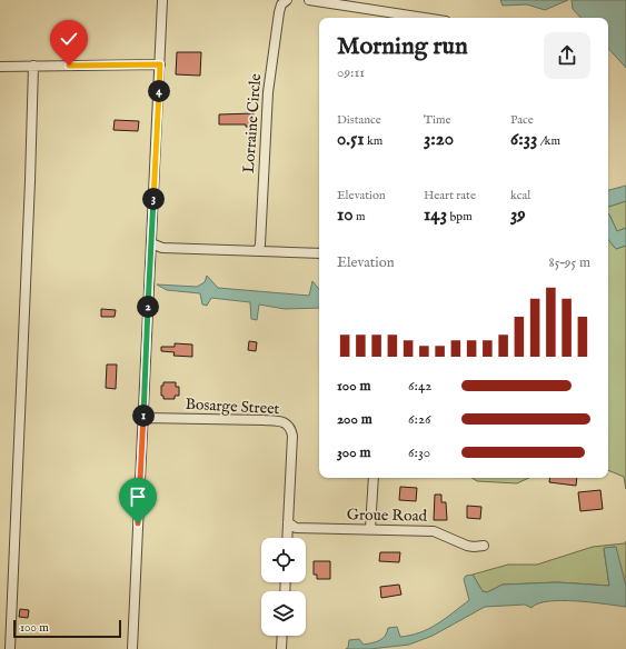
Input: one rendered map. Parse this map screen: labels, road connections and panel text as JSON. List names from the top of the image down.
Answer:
{
  "streets": {
    "street": ["Lorraine Circle", "Bosarge Street", "Groue Road"]
  },
  "crossings": [
    ["Bosarge Street", "Groue Road"]
  ],
  "scale_bar": "100 m",
  "page": {
    "heading": ["Morning run", "09:11"],
    "pins": [
      "4",
      "3",
      "2",
      "1"
    ],
    "stats": [
      ["Distance", "0.51 km"],
      ["Time", "3:20"],
      ["Pace", "6:33 /km"],
      ["Elevation", "10 m"],
      ["Heart rate", "143 bpm"],
      ["kcal", "39"]
    ],
    "chart": ["Elevation", "85–95 m"],
    "list": [
      {
        "name": "100 m",
        "note": "6:42"
      },
      {
        "name": "200 m",
        "note": "6:26"
      },
      {
        "name": "300 m",
        "note": "6:30"
      }
    ],
    "scale": "100 m"
  }
}
